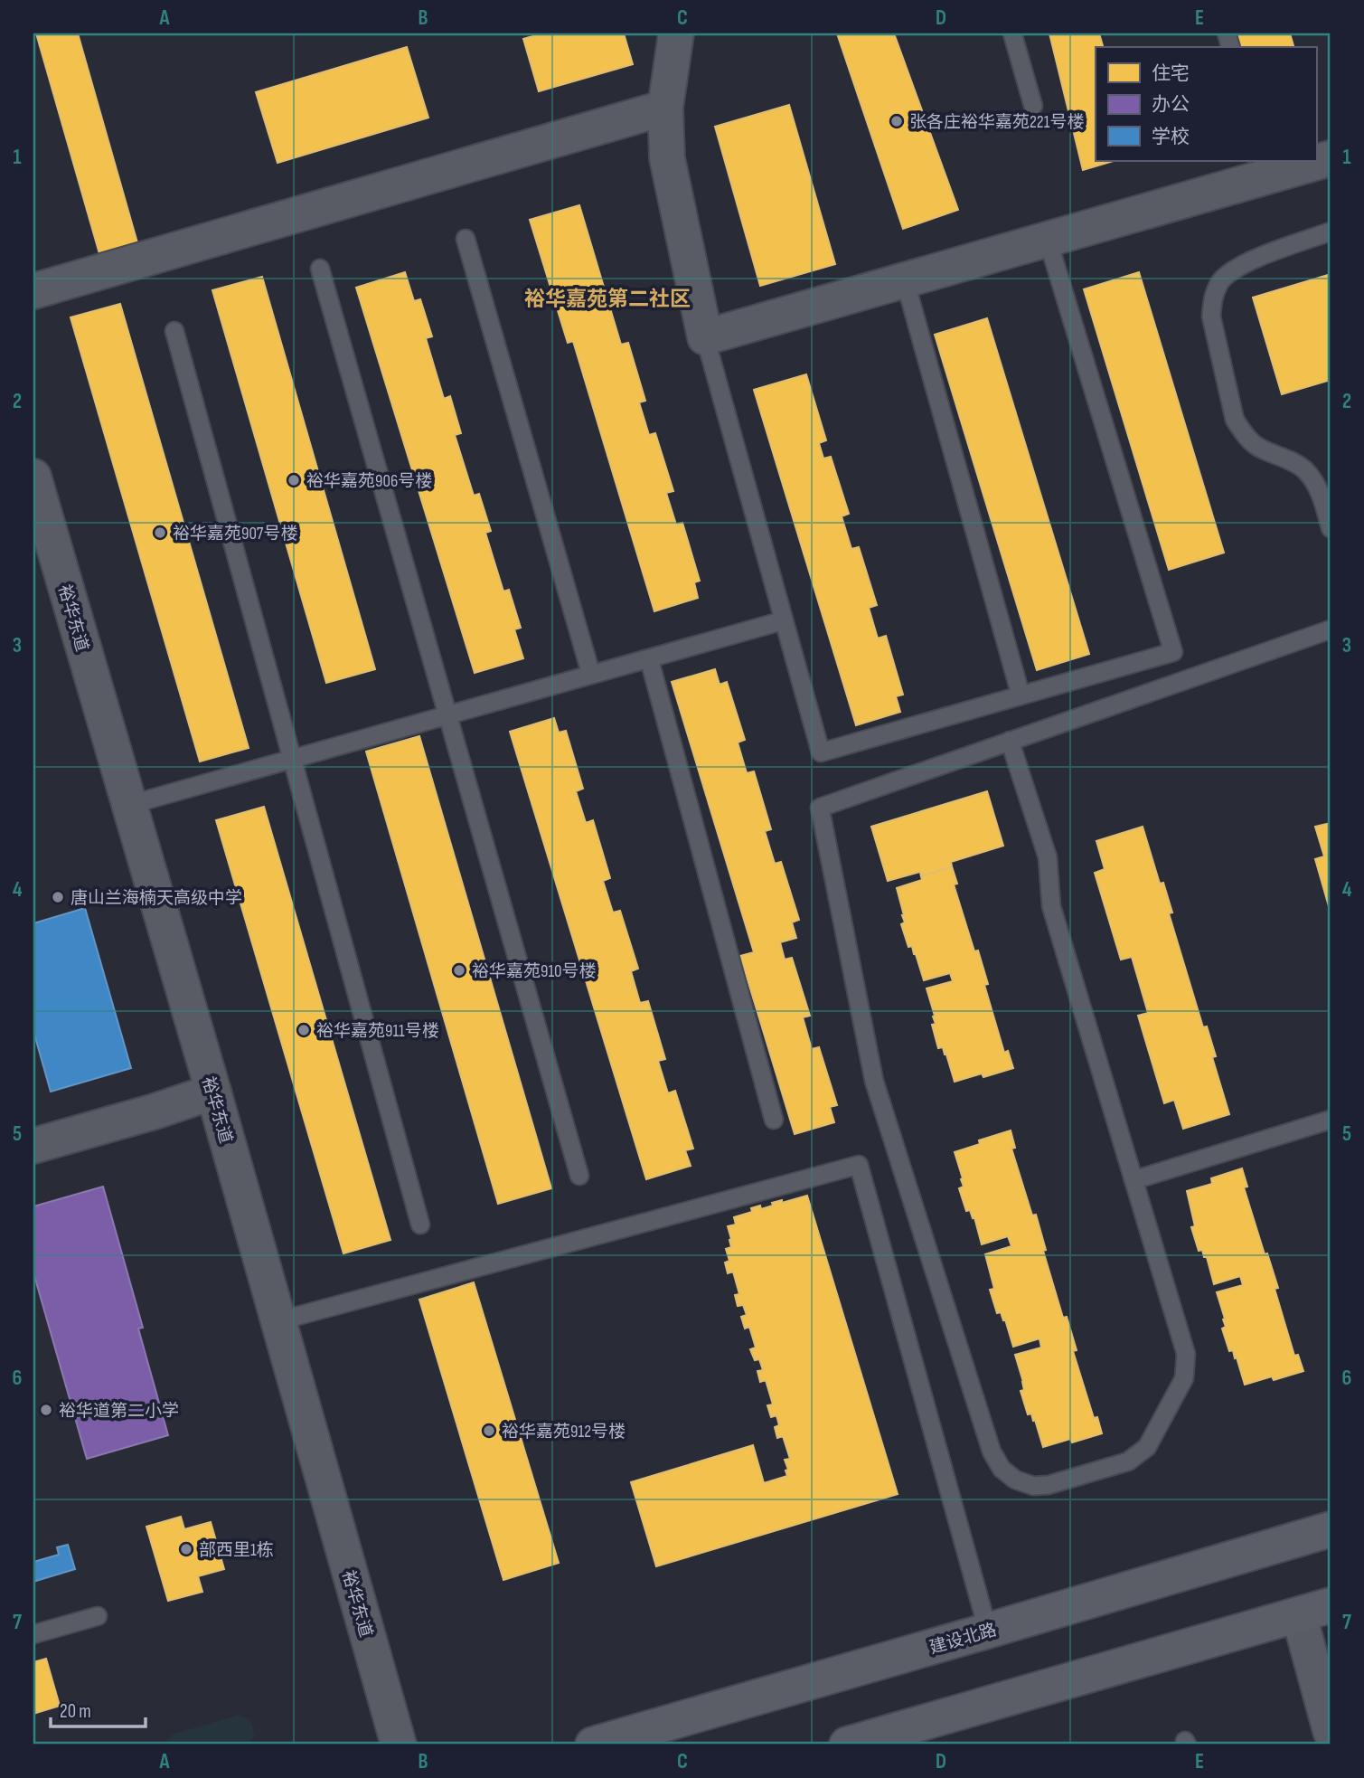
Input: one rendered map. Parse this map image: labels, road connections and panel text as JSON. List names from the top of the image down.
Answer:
{
  "streets": {
    "main road": ["建设北路"],
    "street": ["裕华东道"]
  },
  "districts": ["裕华嘉苑第二社区"],
  "places": [
    "张各庄裕华嘉苑221号楼",
    "裕华嘉苑906号楼",
    "裕华嘉苑907号楼",
    "唐山兰海楠天高级中学",
    "裕华嘉苑910号楼",
    "裕华嘉苑911号楼",
    "裕华道第二小学",
    "裕华嘉苑912号楼",
    "部西里1栋"
  ],
  "legend": ["住宅", "办公", "学校"],
  "scale_bar": "20 m",
  "grid": {
    "columns": [
      "A",
      "B",
      "C",
      "D",
      "E"
    ],
    "rows": [
      "1",
      "2",
      "3",
      "4",
      "5",
      "6",
      "7"
    ]
  }
}
